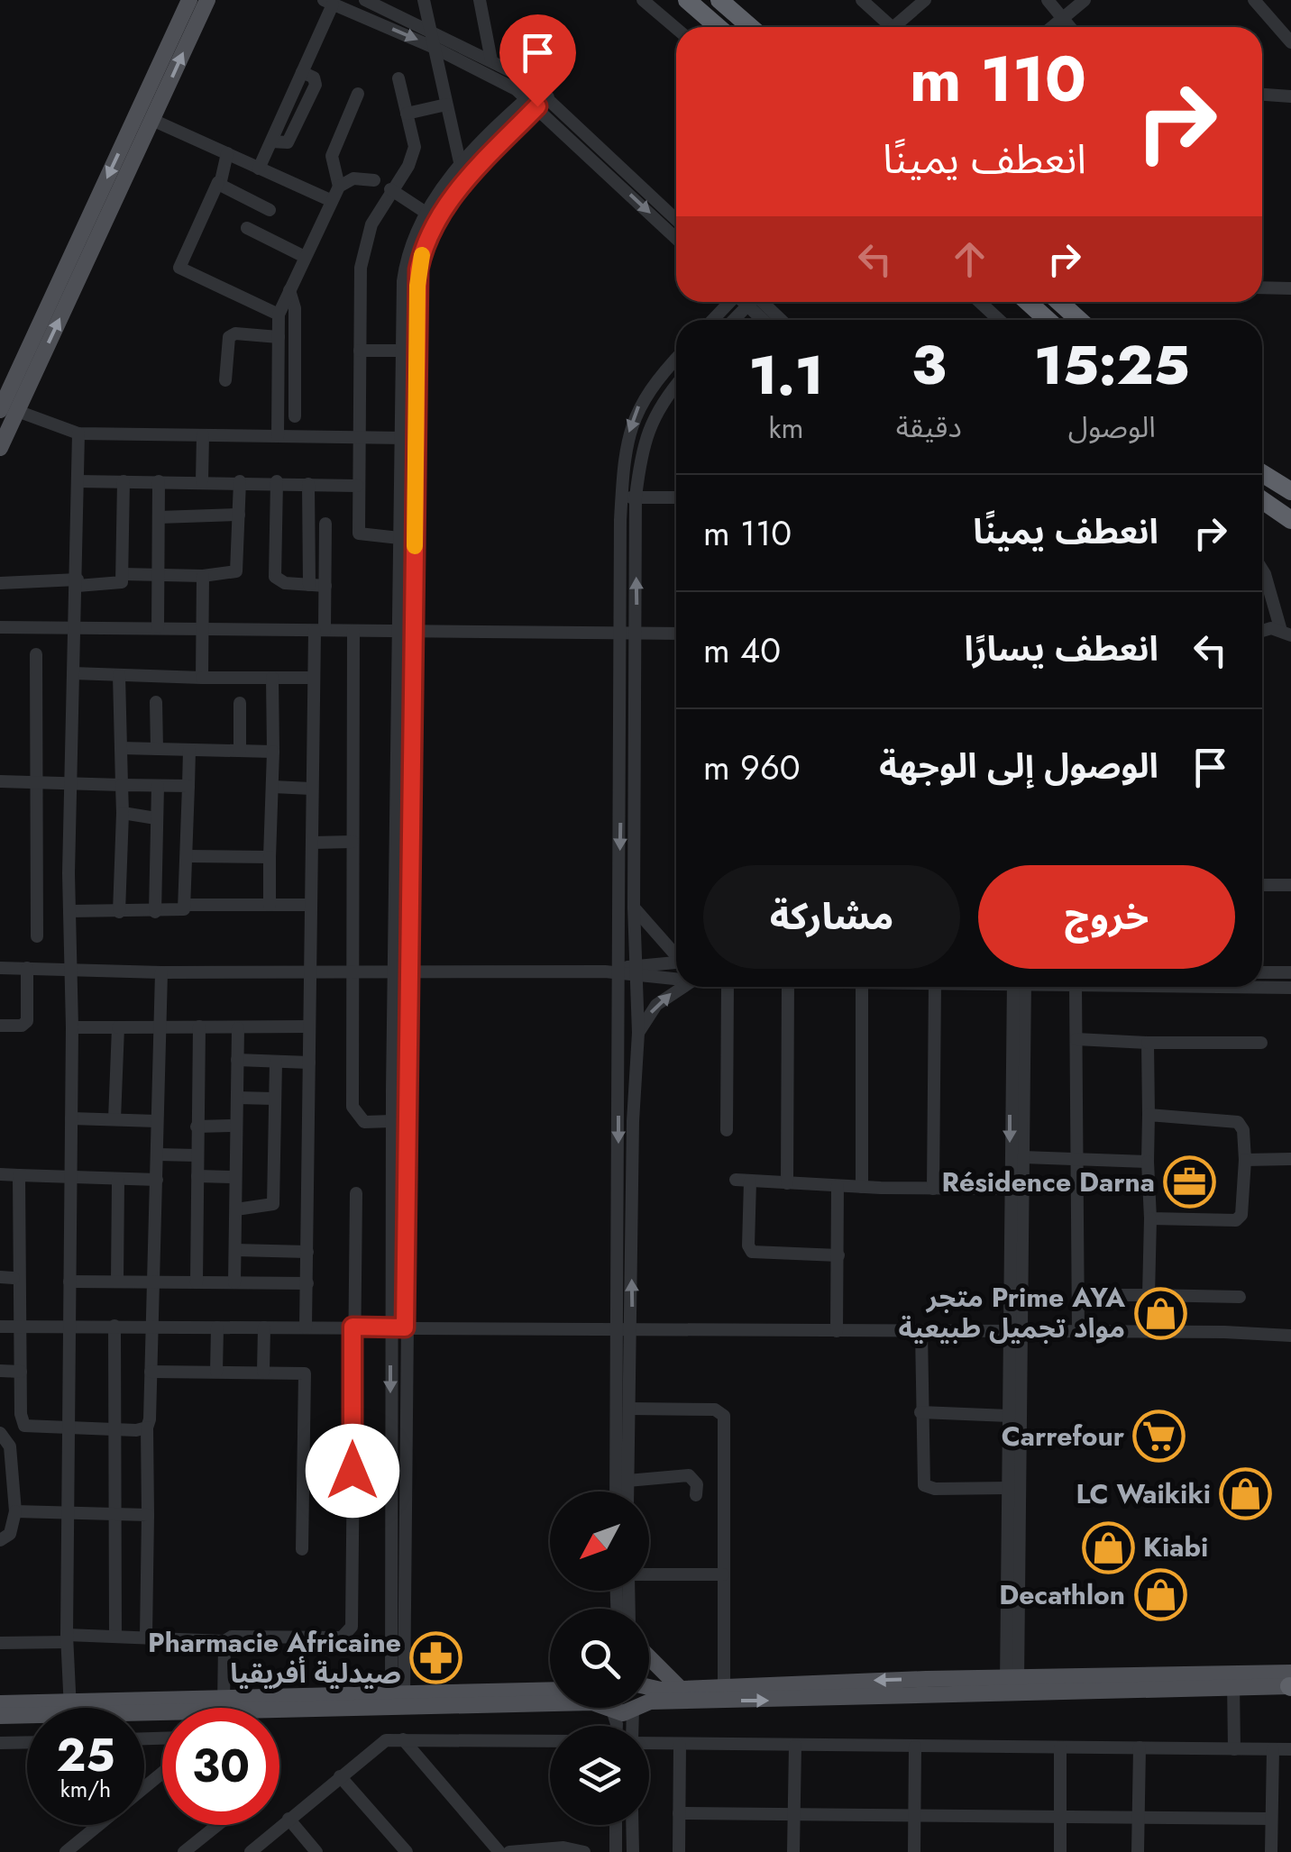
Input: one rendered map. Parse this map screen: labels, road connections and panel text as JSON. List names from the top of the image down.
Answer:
{
  "places": {
    "office": ["Résidence Darna"],
    "shop": [
      "متجر Prime AYA مواد تجميل طبيعية",
      "LC Waikiki",
      "Kiabi",
      "Decathlon"
    ],
    "supermarket": ["Carrefour"],
    "pharmacy": ["Pharmacie Africaine صيدلية أفريقيا"]
  },
  "north": "bottom left",
  "page": {
    "turn": ["110 m", "انعطف يمينًا"],
    "eta": [
      "15:25",
      "الوصول",
      "3",
      "دقيقة",
      "1.1",
      "km"
    ],
    "list": [
      {
        "name": "انعطف يمينًا",
        "value": "110 m"
      },
      {
        "name": "انعطف يسارًا",
        "value": "40 m"
      },
      {
        "name": "الوصول إلى الوجهة",
        "value": "960 m"
      }
    ],
    "buttons": ["خروج", "مشاركة"],
    "speed": "25 km/h",
    "limit": "30"
  }
}
